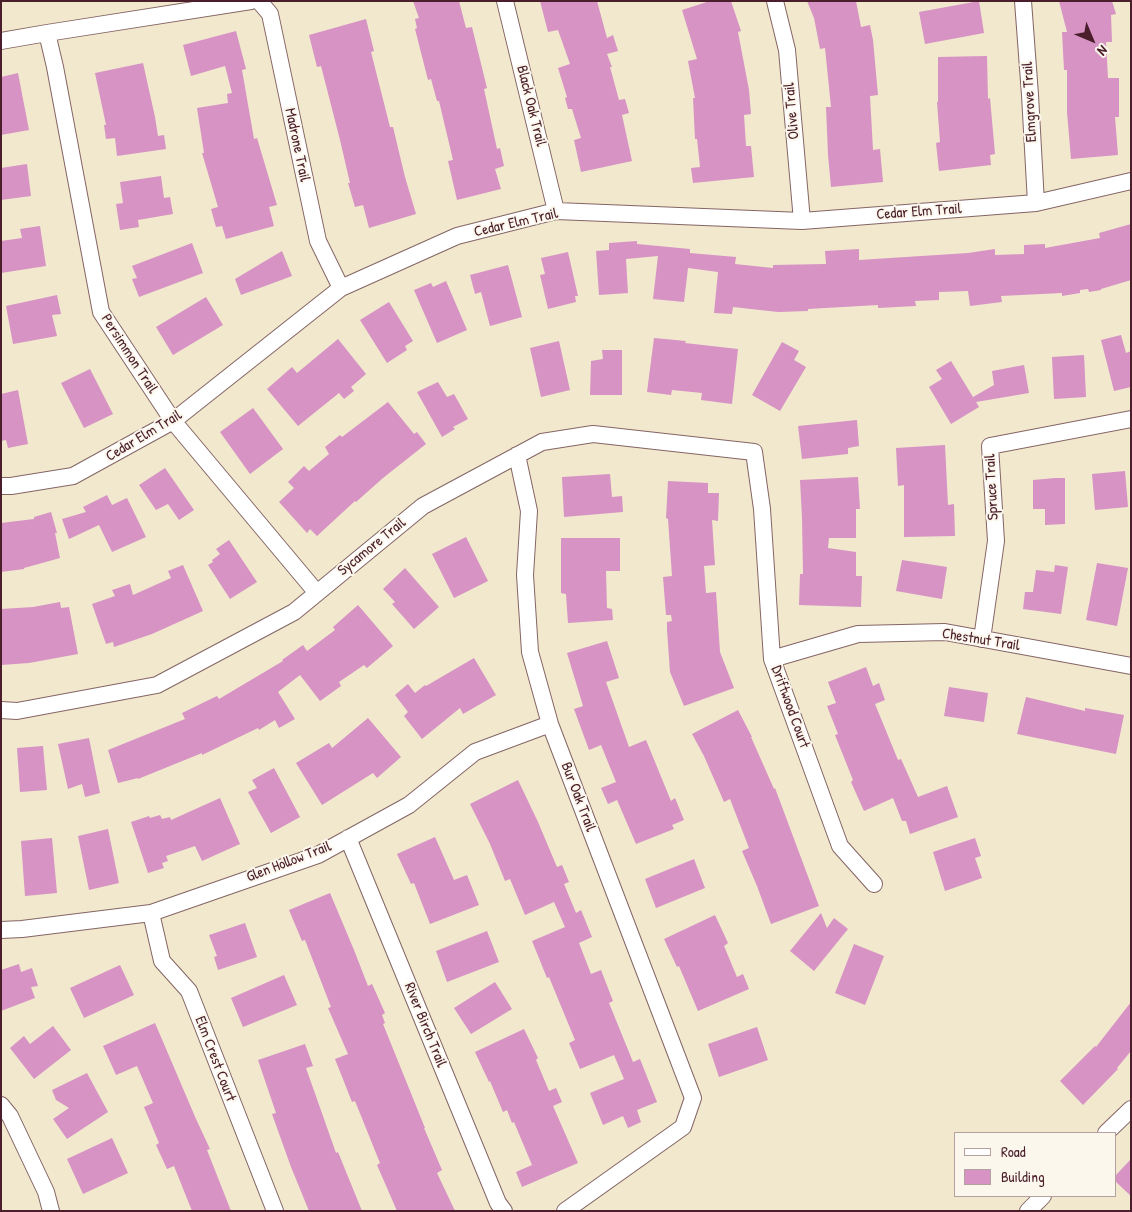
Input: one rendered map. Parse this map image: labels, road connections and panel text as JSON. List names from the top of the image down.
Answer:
{
  "streets": {
    "street": [
      "Elmgrove Trail",
      "Black Oak Trail",
      "Olive Trail",
      "Madrone Trail",
      "Cedar Elm Trail",
      "Persimmon Trail",
      "Spruce Trail",
      "Sycamore Trail",
      "Chestnut Trail",
      "Driftwood Court",
      "Bur Oak Trail",
      "Glen Hollow Trail",
      "River Birch Trail",
      "Elm Crest Court"
    ]
  },
  "crossings": [
    ["Elmgrove Trail", "Cedar Elm Trail"],
    ["Black Oak Trail", "Cedar Elm Trail"],
    ["Olive Trail", "Cedar Elm Trail"],
    ["Madrone Trail", "Cedar Elm Trail"],
    ["Cedar Elm Trail", "Persimmon Trail"],
    ["Persimmon Trail", "Sycamore Trail"],
    ["Spruce Trail", "Chestnut Trail"],
    ["Sycamore Trail", "Driftwood Court"],
    ["Sycamore Trail", "Bur Oak Trail"],
    ["Chestnut Trail", "Driftwood Court"],
    ["Bur Oak Trail", "Glen Hollow Trail"],
    ["Glen Hollow Trail", "River Birch Trail"],
    ["Glen Hollow Trail", "Elm Crest Court"]
  ],
  "legend": ["Road", "Building"],
  "north": "bottom right"
}
